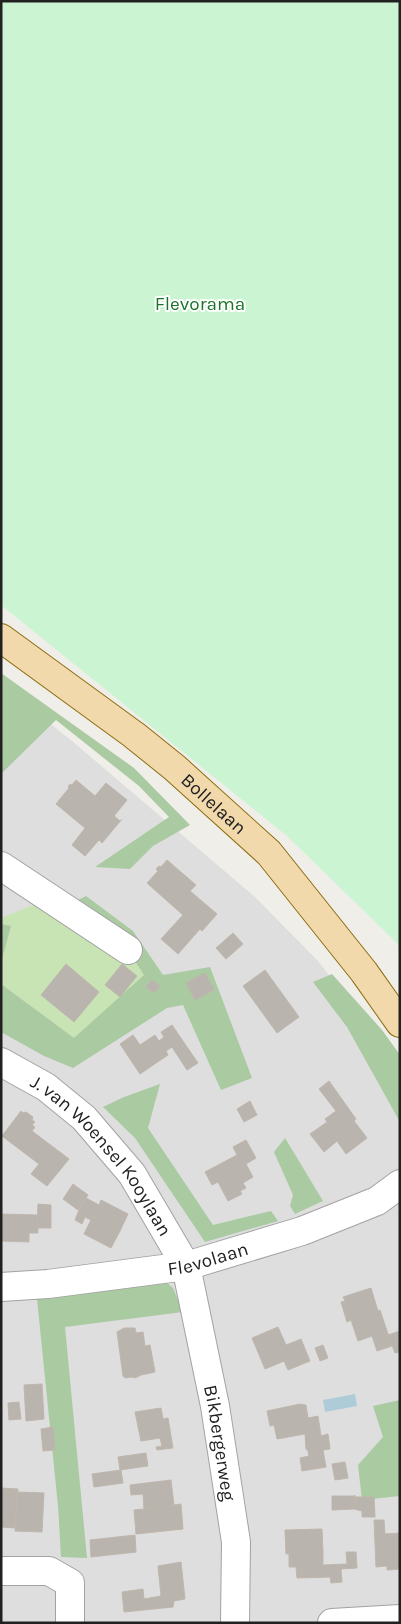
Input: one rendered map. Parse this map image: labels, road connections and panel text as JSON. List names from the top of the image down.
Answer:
{
  "streets": {
    "main road": ["Bollelaan"],
    "street": ["J. van Woensel Kooylaan", "Flevolaan", "Bikbergerweg"]
  },
  "crossings": [
    ["J. van Woensel Kooylaan", "Flevolaan"],
    ["J. van Woensel Kooylaan", "Bikbergerweg"],
    ["Flevolaan", "Bikbergerweg"]
  ],
  "parks": ["Flevorama"]
}
